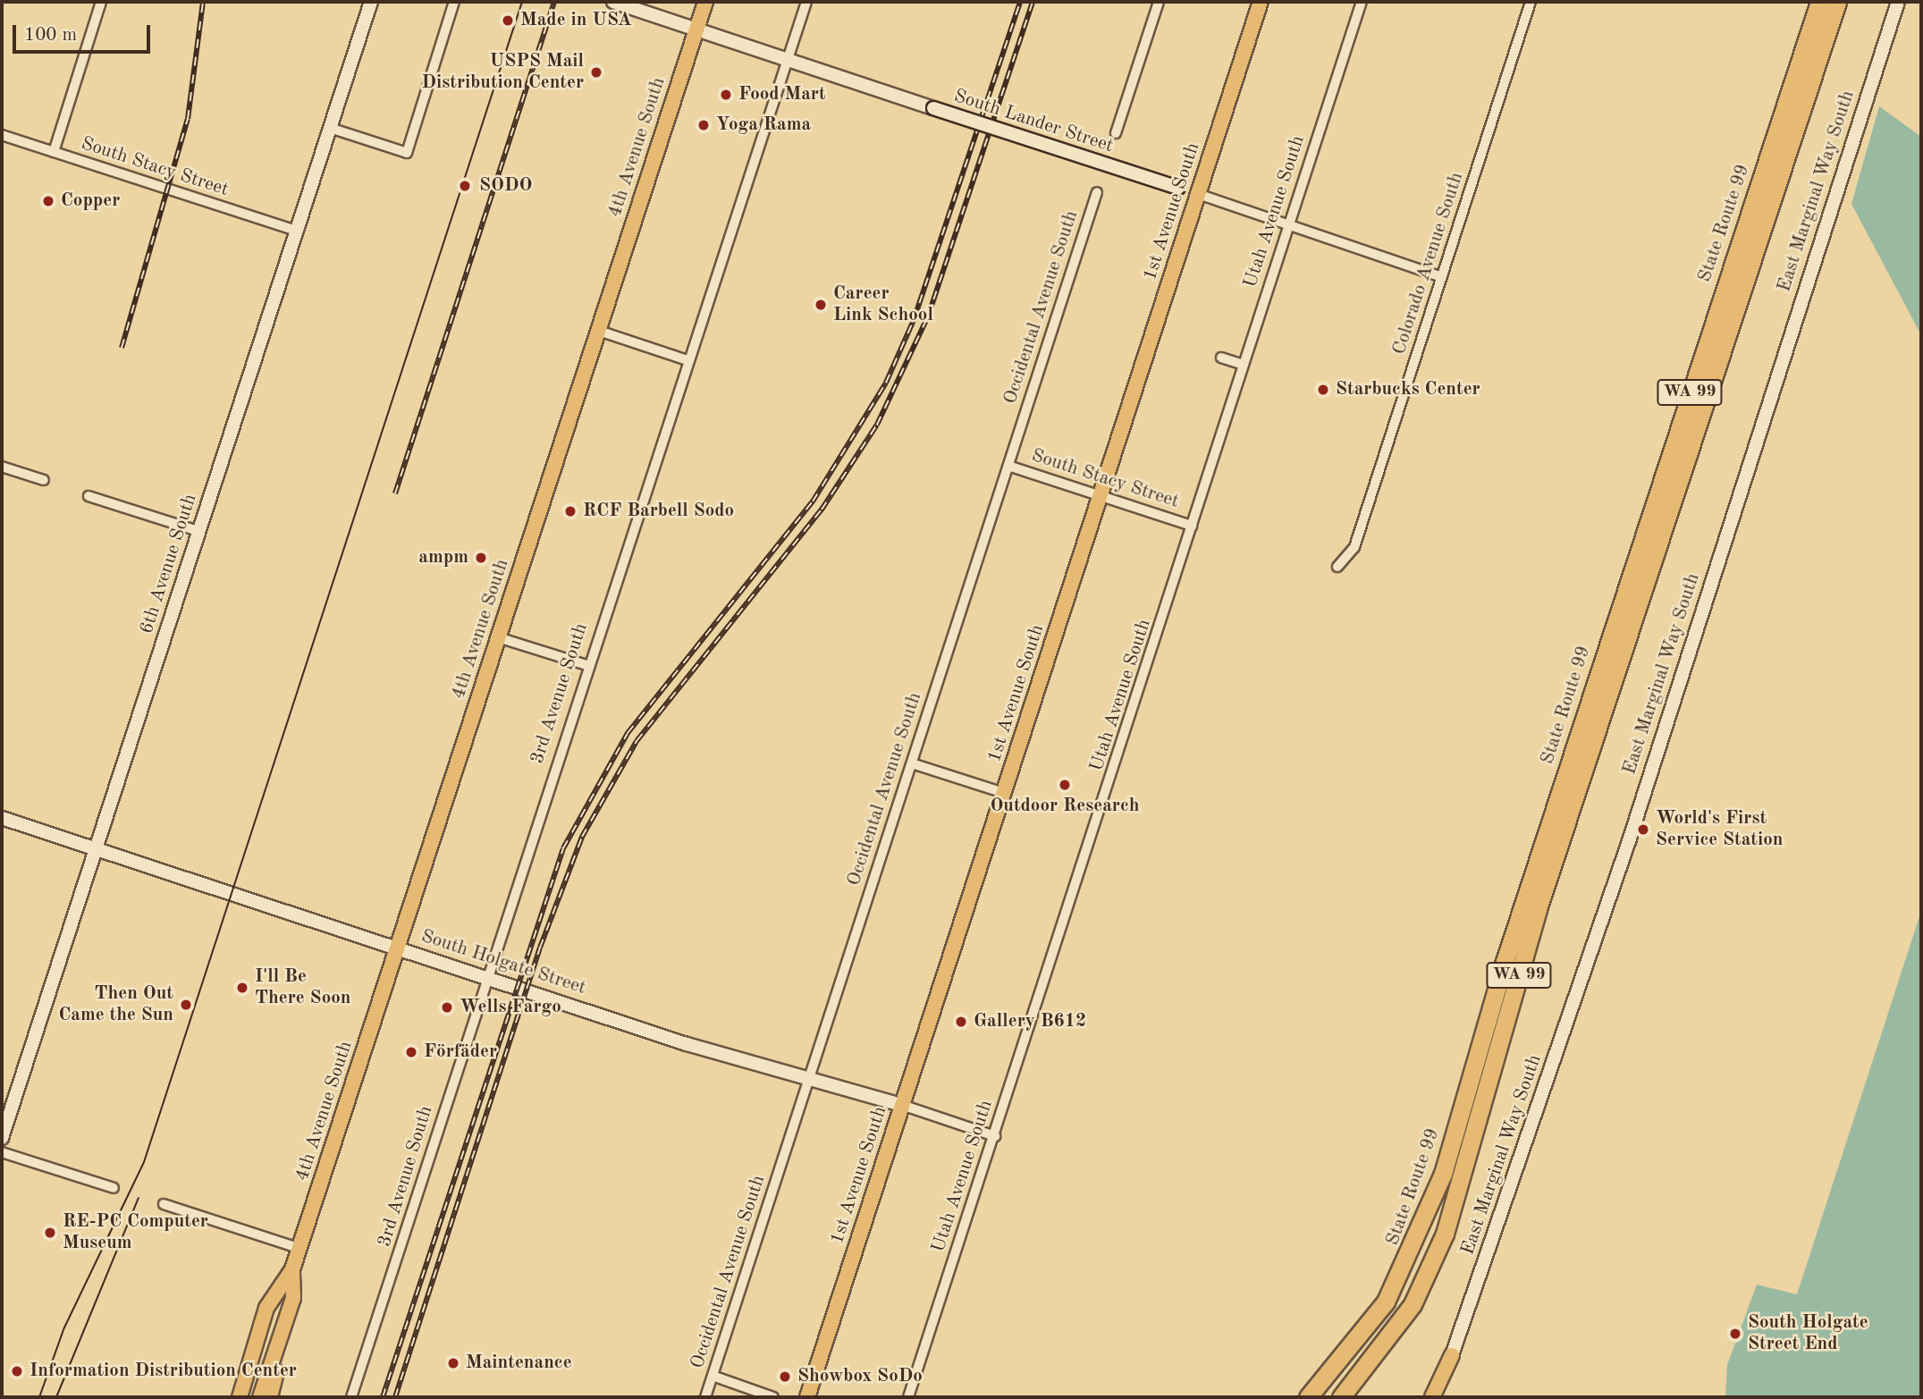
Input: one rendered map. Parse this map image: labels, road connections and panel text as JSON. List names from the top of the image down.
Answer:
{
  "streets": {
    "highway": ["State Route 99", "WA 99"],
    "main road": [
      "South Lander Street",
      "4th Avenue South",
      "East Marginal Way South",
      "1st Avenue South",
      "6th Avenue South",
      "South Holgate Street"
    ],
    "street": [
      "South Stacy Street",
      "Utah Avenue South",
      "Colorado Avenue South",
      "Occidental Avenue South",
      "3rd Avenue South"
    ]
  },
  "crossings": [
    ["South Lander Street", "4th Avenue South"],
    ["South Lander Street", "1st Avenue South"],
    ["South Lander Street", "Utah Avenue South"],
    ["South Lander Street", "Colorado Avenue South"],
    ["South Lander Street", "3rd Avenue South"],
    ["4th Avenue South", "South Holgate Street"],
    ["South Stacy Street", "1st Avenue South"],
    ["South Stacy Street", "Utah Avenue South"],
    ["South Stacy Street", "Occidental Avenue South"],
    ["South Stacy Street", "6th Avenue South"],
    ["1st Avenue South", "South Holgate Street"],
    ["Utah Avenue South", "South Holgate Street"],
    ["Occidental Avenue South", "South Holgate Street"],
    ["6th Avenue South", "South Holgate Street"],
    ["3rd Avenue South", "South Holgate Street"]
  ],
  "places": [
    "Made in USA",
    "USPS Mail Distribution Center",
    "Food Mart",
    "Yoga Rama",
    "SODO",
    "Copper",
    "Career Link School",
    "Starbucks Center",
    "RCF Barbell Sodo",
    "ampm",
    "Outdoor Research",
    "World's First Service Station",
    "I'll Be There Soon",
    "Then Out Came the Sun",
    "Wells Fargo",
    "Gallery B612",
    "Förfäder",
    "RE-PC Computer Museum",
    "South Holgate Street End",
    "Maintenance",
    "Information Distribution Center",
    "Showbox SoDo"
  ],
  "scale_bar": "100 m"
}
